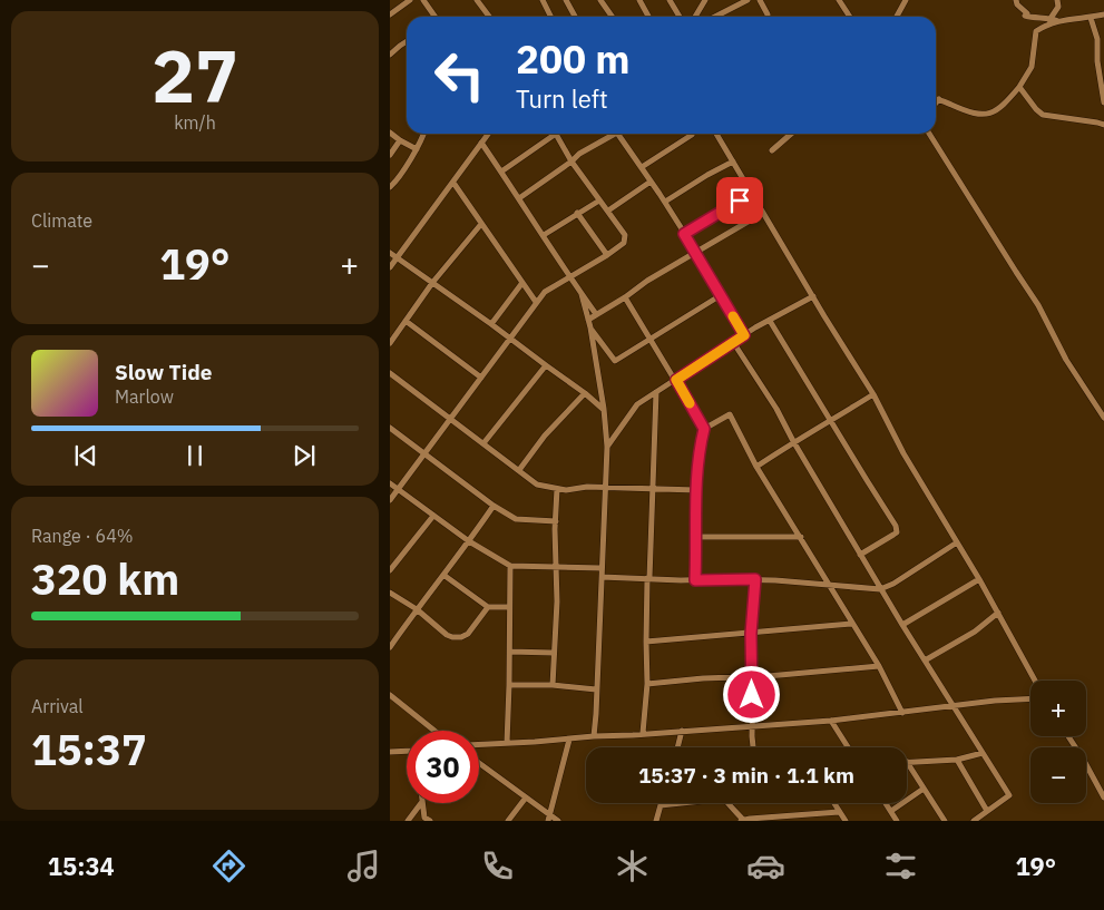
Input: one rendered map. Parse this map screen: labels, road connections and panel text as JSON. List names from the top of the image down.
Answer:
{
  "page": {
    "tile": [
      ["27", "km/h"],
      "Climate",
      ["Range · 64%", "320 km"],
      ["Arrival", "15:37"]
    ],
    "turn": ["200 m", "Turn left"],
    "heat": ["−", "19°", "+"],
    "song": ["Slow Tide", "Marlow"],
    "map_buttons": ["+", "−"],
    "limit": "30",
    "trip": "15:37 · 3 min · 1.1 km",
    "tabs": ["15:34", "19°"]
  }
}
